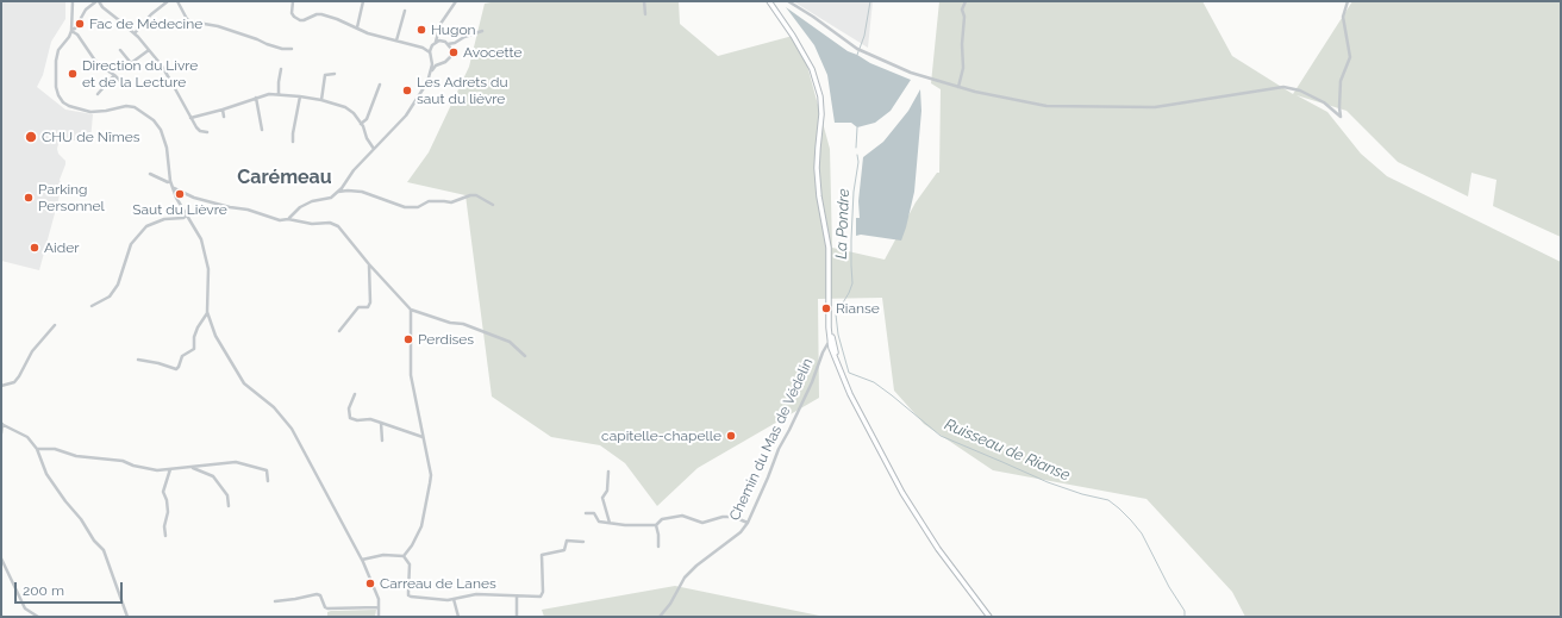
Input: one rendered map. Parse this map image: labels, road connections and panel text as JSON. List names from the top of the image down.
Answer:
{
  "streets": {
    "street": ["Chemin du Mas de Védelin"]
  },
  "districts": ["Carémeau"],
  "water": ["La Pondre", "Ruisseau de Rianse"],
  "places": [
    "Fac de Médecine",
    "Hugon",
    "Avocette",
    "Direction du Livre et de la Lecture",
    "Les Adrets du saut du lièvre",
    "CHU de Nîmes",
    "Saut du Lièvre",
    "Parking Personnel",
    "Aider",
    "Rianse",
    "Perdises",
    "capitelle-chapelle",
    "Carreau de Lanes"
  ],
  "scale_bar": "200 m"
}
